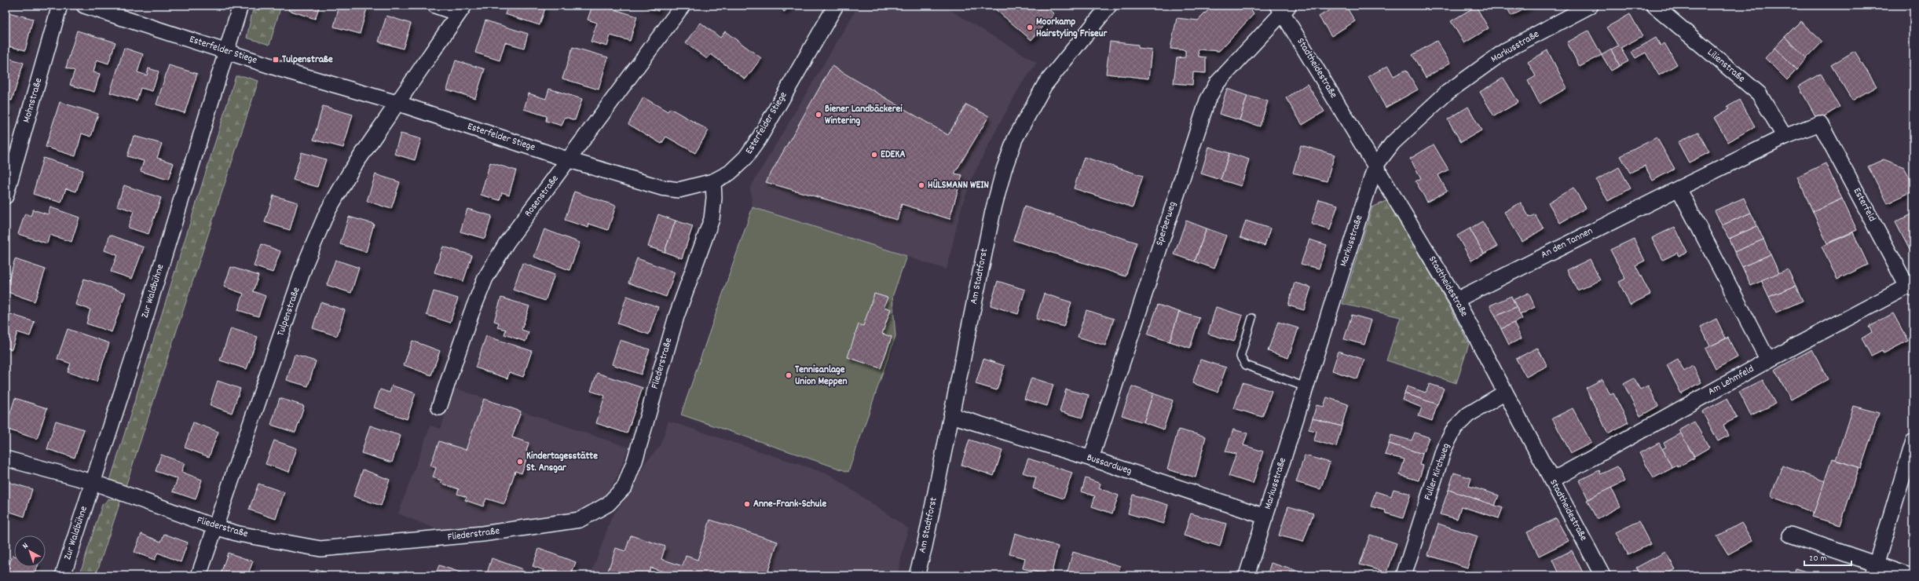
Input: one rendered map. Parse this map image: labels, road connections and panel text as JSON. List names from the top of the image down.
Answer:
{
  "streets": {
    "street": [
      "Markusstraße",
      "Esterfelder Stiege",
      "Lilienstraße",
      "Stadtheidestraße",
      "Mohnstraße",
      "Rosenstraße",
      "Esterfeld",
      "Sperberweg",
      "An den Tannen",
      "Am Stadtforst",
      "Zur Waldbühne",
      "Tulpenstraße",
      "Fliederstraße",
      "Am Lehmfeld",
      "Bussardweg",
      "Fuller Kirchweg"
    ]
  },
  "crossings": [
    ["Markusstraße", "Stadtheidestraße"],
    ["Markusstraße", "Bussardweg"],
    ["Esterfelder Stiege", "Rosenstraße"],
    ["Esterfelder Stiege", "Zur Waldbühne"],
    ["Esterfelder Stiege", "Tulpenstraße"],
    ["Esterfelder Stiege", "Fliederstraße"],
    ["Lilienstraße", "An den Tannen"],
    ["Stadtheidestraße", "Sperberweg"],
    ["Stadtheidestraße", "An den Tannen"],
    ["Stadtheidestraße", "Am Lehmfeld"],
    ["Stadtheidestraße", "Fuller Kirchweg"],
    ["Esterfeld", "An den Tannen"],
    ["Esterfeld", "Am Lehmfeld"],
    ["Sperberweg", "Bussardweg"],
    ["Am Stadtforst", "Bussardweg"],
    ["Zur Waldbühne", "Fliederstraße"],
    ["Tulpenstraße", "Fliederstraße"]
  ],
  "places": {
    "other": [
      "Moorkamp Hairstyling Friseur",
      "Biener Landbäckerei Wintering",
      "EDEKA",
      "HÜLSMANN WEIN",
      "Tennisanlage Union Meppen",
      "Kindertagesstätte St. Ansgar",
      "Anne-Frank-Schule"
    ],
    "transit": ["Tulpenstraße"]
  },
  "scale_bar": "20 m",
  "north": "top left"
}
